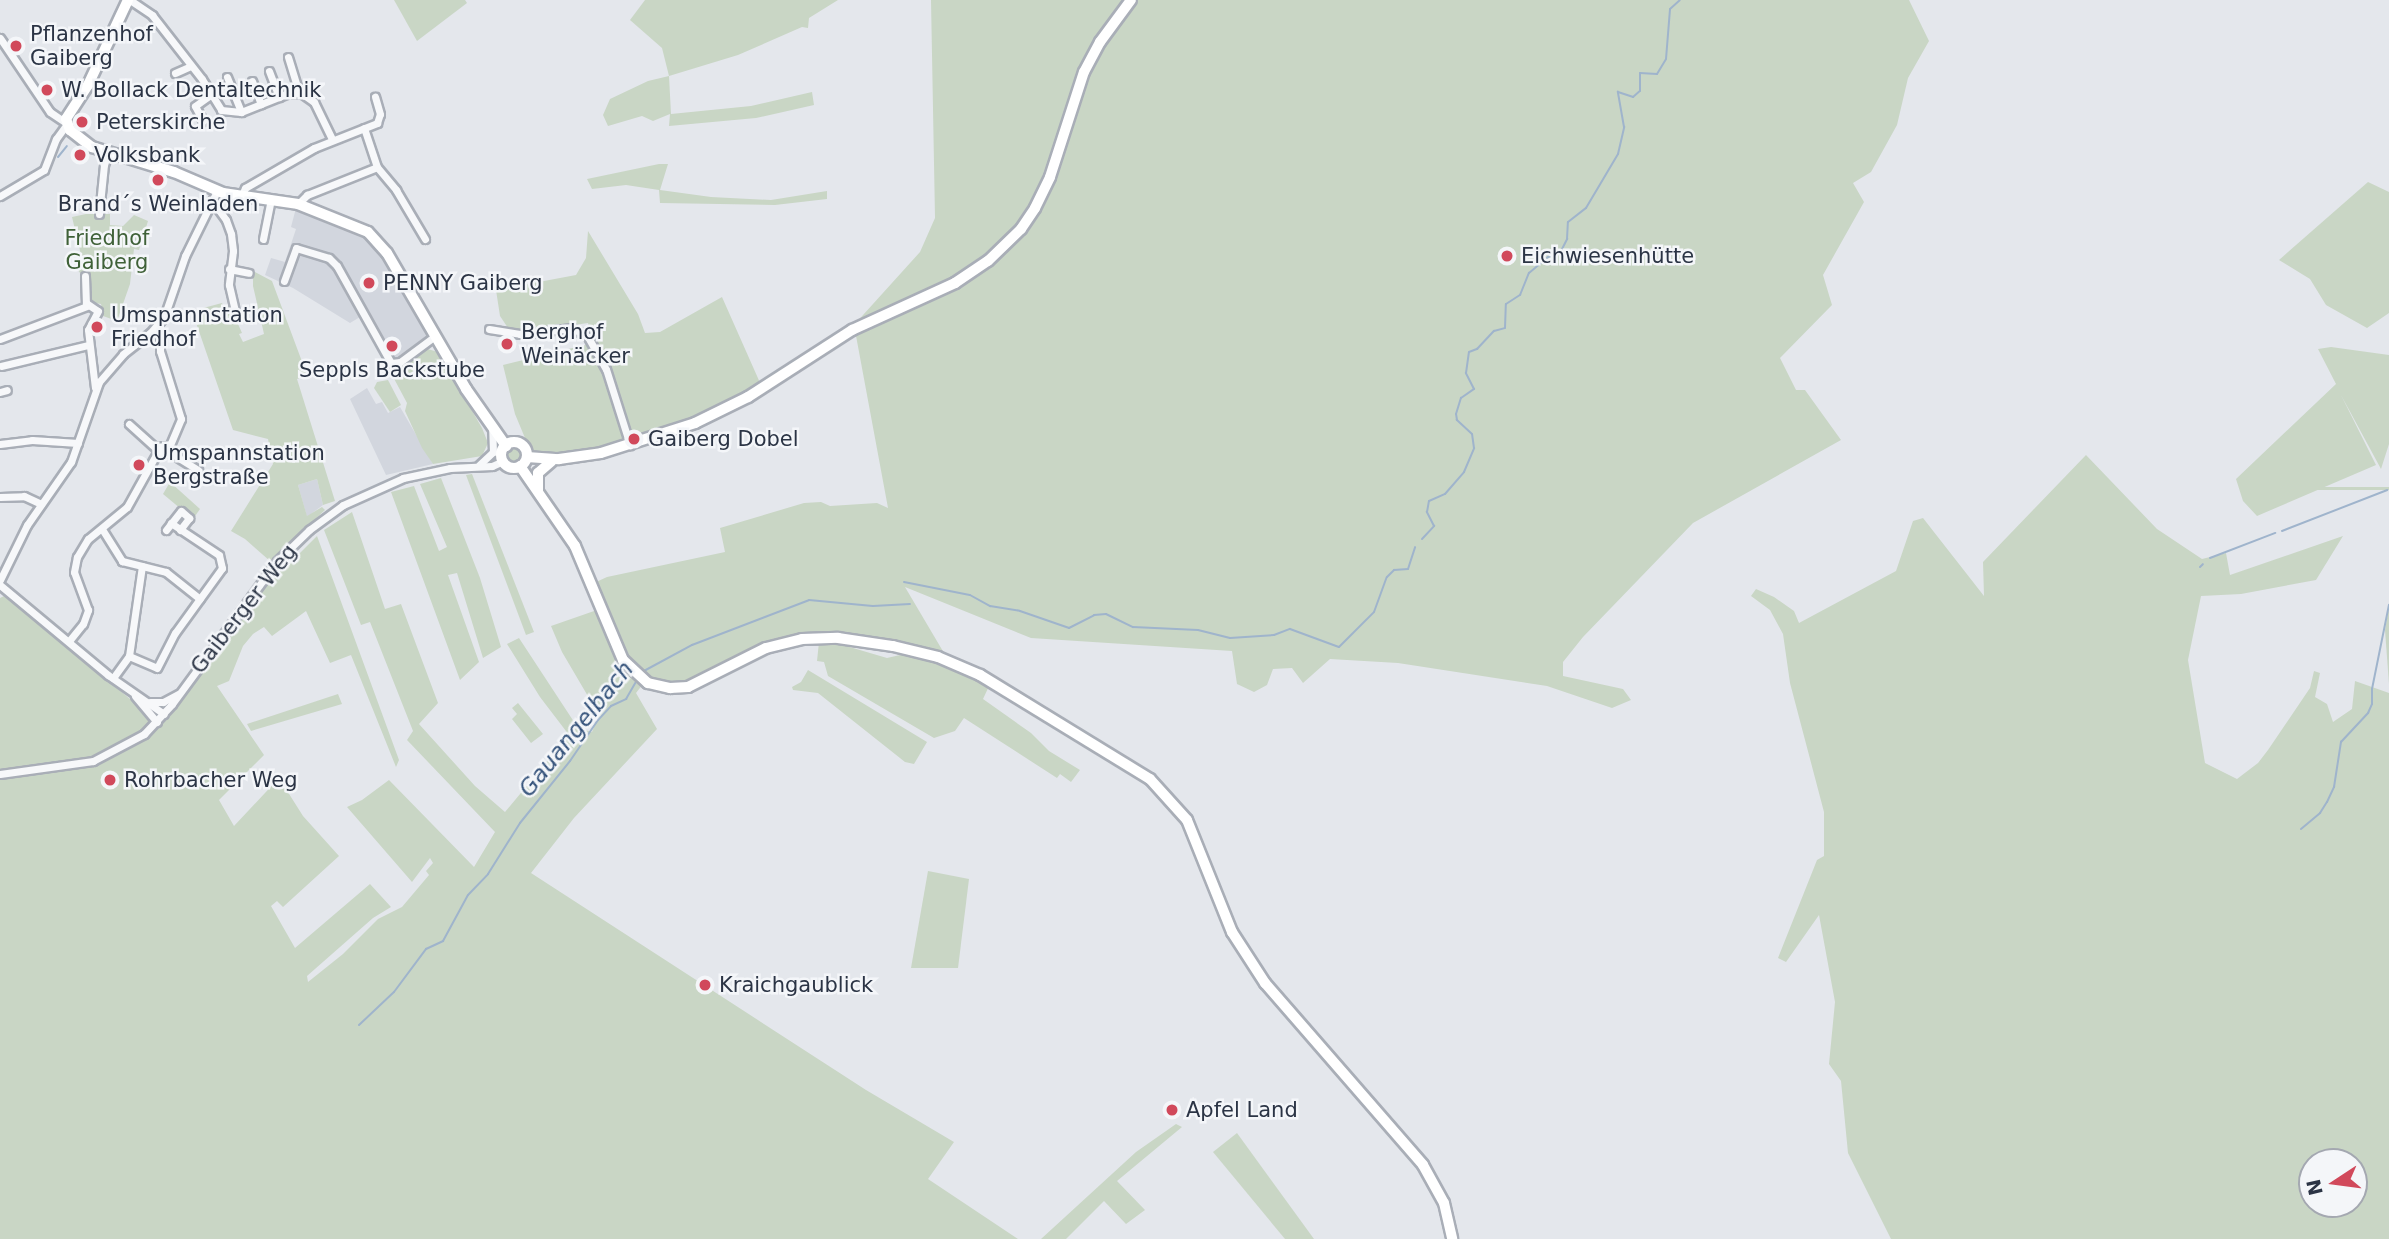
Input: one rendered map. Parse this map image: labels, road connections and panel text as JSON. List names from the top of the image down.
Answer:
{
  "streets": {
    "street": ["Gaiberger Weg"]
  },
  "water": ["Gauangelbach"],
  "parks": ["Friedhof Gaiberg"],
  "places": [
    "Pflanzenhof Gaiberg",
    "W. Bollack Dentaltechnik",
    "Peterskirche",
    "Volksbank",
    "Brand´s Weinladen",
    "Eichwiesenhütte",
    "PENNY Gaiberg",
    "Umspannstation Friedhof",
    "Berghof Weinäcker",
    "Seppls Backstube",
    "Gaiberg Dobel",
    "Umspannstation Bergstraße",
    "Rohrbacher Weg",
    "Kraichgaublick",
    "Apfel Land"
  ],
  "north": "left"
}
